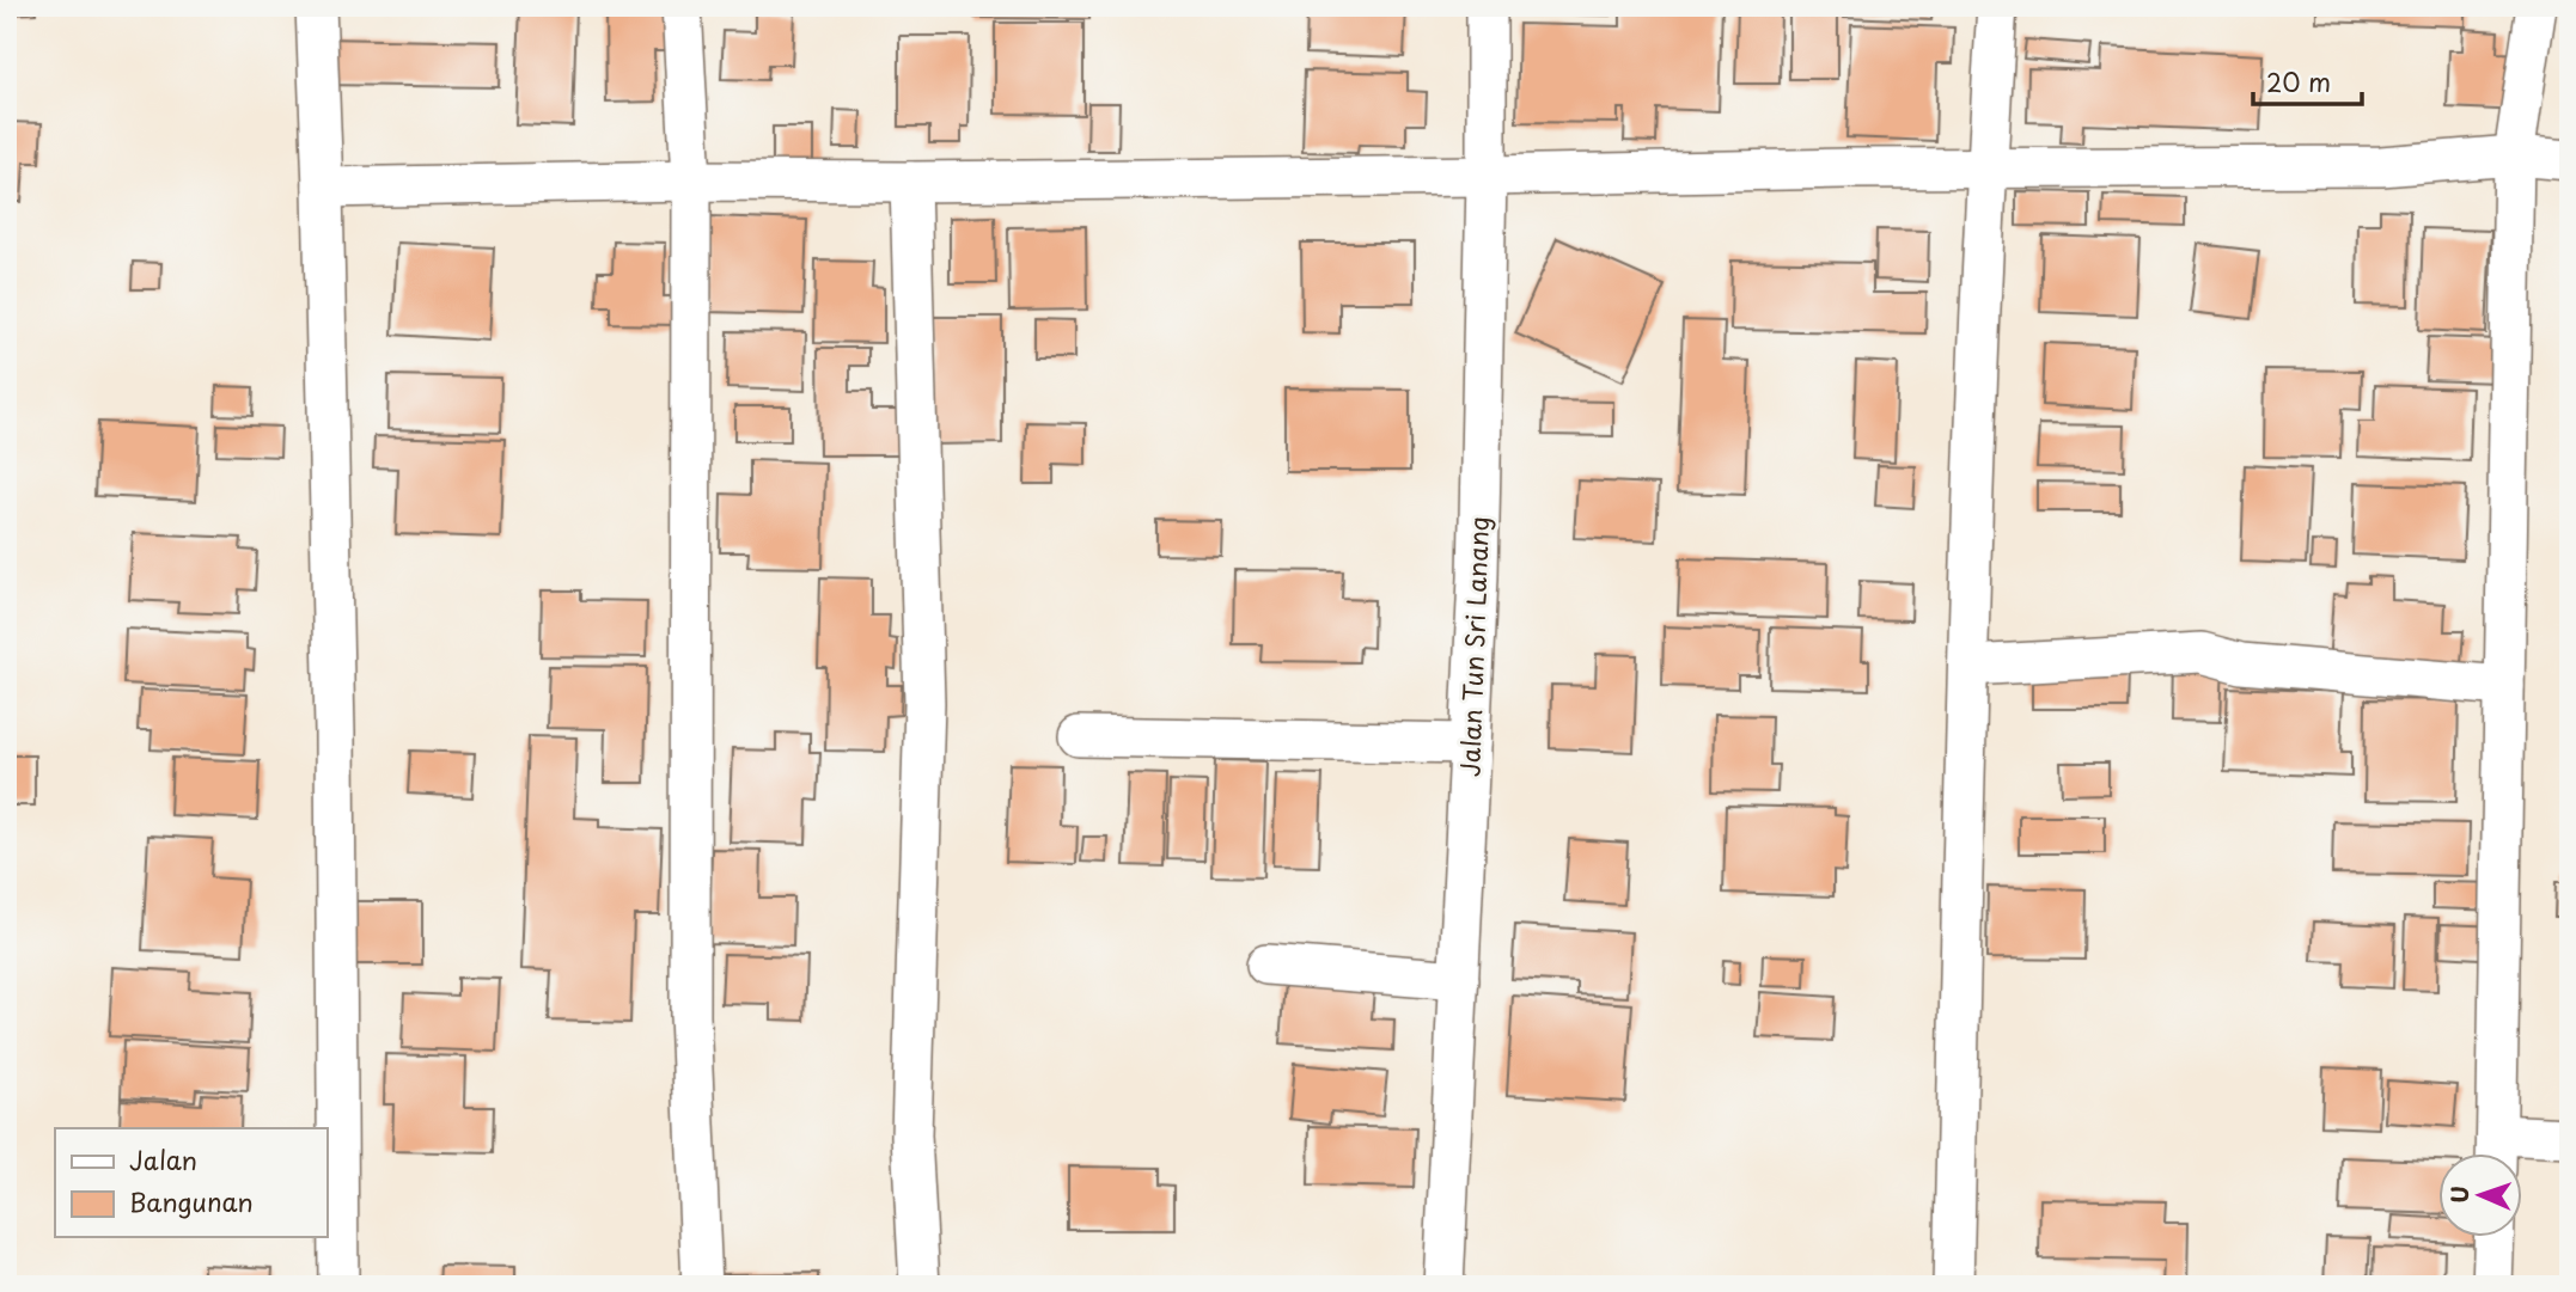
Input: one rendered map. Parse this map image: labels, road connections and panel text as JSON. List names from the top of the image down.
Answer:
{
  "streets": {
    "street": ["Jalan Tun Sri Lanang"]
  },
  "legend": ["Jalan", "Bangunan"],
  "scale_bar": "20 m",
  "north": "left"
}
